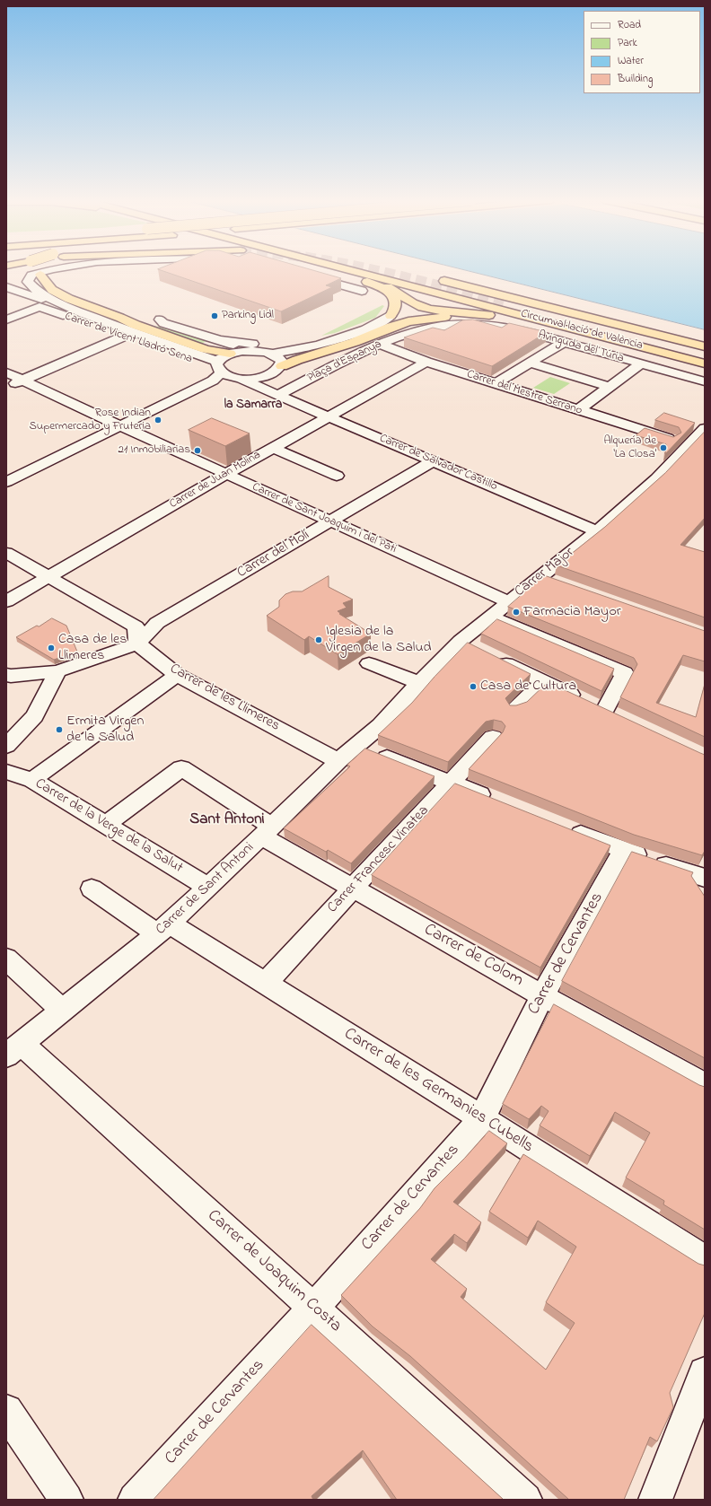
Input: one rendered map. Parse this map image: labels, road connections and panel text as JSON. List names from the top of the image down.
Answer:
{
  "streets": {
    "highway": ["Circumval·lació de València"],
    "street": [
      "Carrer de Vicent Lladró Sena",
      "Avinguda del Túria",
      "Plaça d'Espanya",
      "Carrer del Mestre Serrano",
      "Carrer de Salvador Castillo",
      "Carrer de Juan Molina",
      "Carrer de Sant Joaquim i del Pati",
      "Carrer del Molí",
      "Carrer Major",
      "Carrer de les Llimeres",
      "Carrer de la Verge de la Salut",
      "Carrer Francesc Vinatea",
      "Carrer de Sant Antoni",
      "Carrer de Cervantes",
      "Carrer de Colom",
      "Carrer de les Germanies Cubells",
      "Carrer de Joaquim Costa"
    ]
  },
  "crossings": [
    ["Carrer de Vicent Lladró Sena", "Carrer de Salvador Castillo"],
    ["Avinguda del Túria", "Plaça d'Espanya"],
    ["Plaça d'Espanya", "Carrer del Mestre Serrano"],
    ["Plaça d'Espanya", "Carrer de Salvador Castillo"],
    ["Carrer del Mestre Serrano", "Carrer de Juan Molina"],
    ["Carrer de Salvador Castillo", "Carrer de Juan Molina"],
    ["Carrer de Salvador Castillo", "Carrer del Molí"],
    ["Carrer de Salvador Castillo", "Carrer Major"],
    ["Carrer de Juan Molina", "Carrer de Sant Joaquim i del Pati"],
    ["Carrer de Sant Joaquim i del Pati", "Carrer del Molí"],
    ["Carrer de Sant Joaquim i del Pati", "Carrer Major"],
    ["Carrer del Molí", "Carrer de les Llimeres"],
    ["Carrer Major", "Carrer de Sant Antoni"],
    ["Carrer de les Llimeres", "Carrer de Sant Antoni"],
    ["Carrer de la Verge de la Salut", "Carrer de Sant Antoni"],
    ["Carrer de la Verge de la Salut", "Carrer de Colom"],
    ["Carrer Francesc Vinatea", "Carrer de Colom"],
    ["Carrer Francesc Vinatea", "Carrer de les Germanies Cubells"],
    ["Carrer de Sant Antoni", "Carrer de Colom"],
    ["Carrer de Sant Antoni", "Carrer de les Germanies Cubells"],
    ["Carrer de Sant Antoni", "Carrer de Joaquim Costa"],
    ["Carrer de Cervantes", "Carrer de Colom"],
    ["Carrer de Cervantes", "Carrer de les Germanies Cubells"],
    ["Carrer de Cervantes", "Carrer de Joaquim Costa"]
  ],
  "districts": ["la Samarra", "Sant Antoni"],
  "places": [
    "Parking Lidl",
    "Rose Indian Supermercado y Fruteria",
    "Alquería de 'La Closa'",
    "21 Inmobiliarias",
    "Farmacia Mayor",
    "Iglesia de la Virgen de la Salud",
    "Casa de les Llimeres",
    "Casa de Cultura",
    "Ermita Virgen de la Salud"
  ],
  "legend": [
    "Road",
    "Park",
    "Water",
    "Building"
  ]
}
